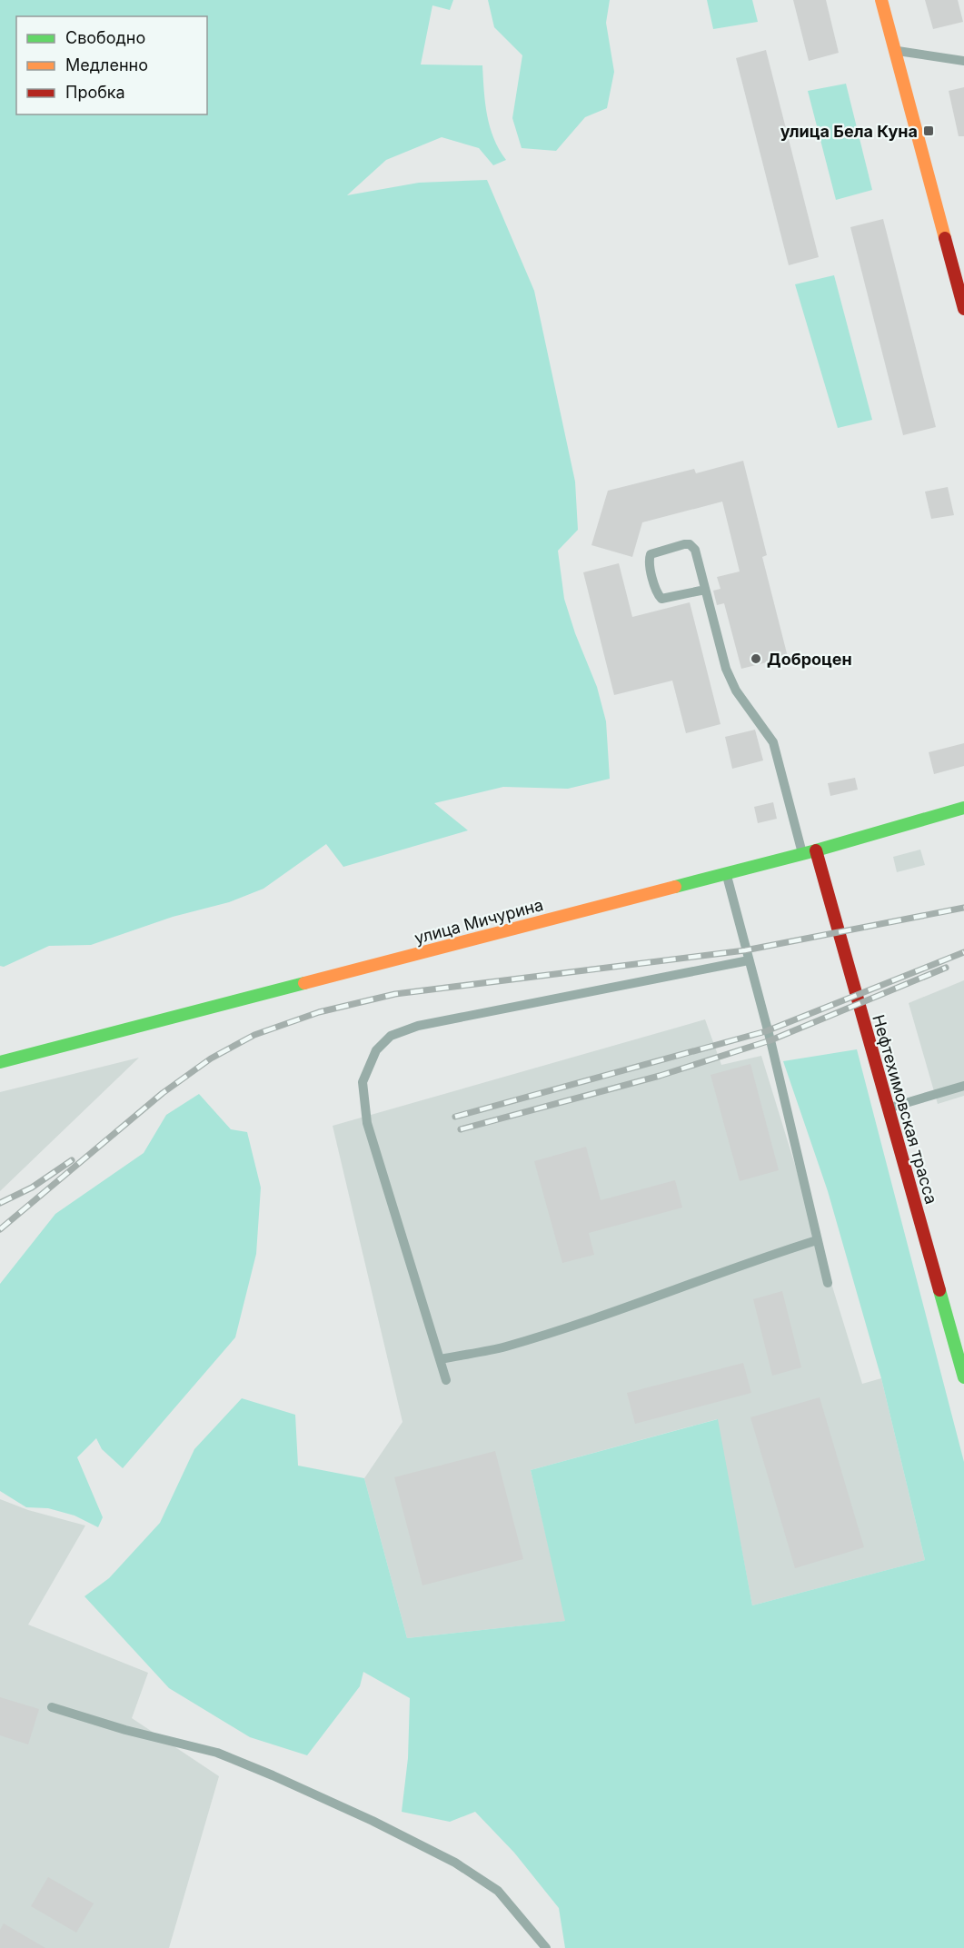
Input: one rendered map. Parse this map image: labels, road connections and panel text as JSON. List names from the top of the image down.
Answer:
{
  "streets": {
    "main road": ["улица Мичурина", "Нефтехимовская трасса"]
  },
  "crossings": [
    ["улица Мичурина", "Нефтехимовская трасса"]
  ],
  "places": {
    "transit": ["улица Бела Куна"],
    "other": ["Доброцен"]
  },
  "legend": ["Свободно", "Медленно", "Пробка"]
}
